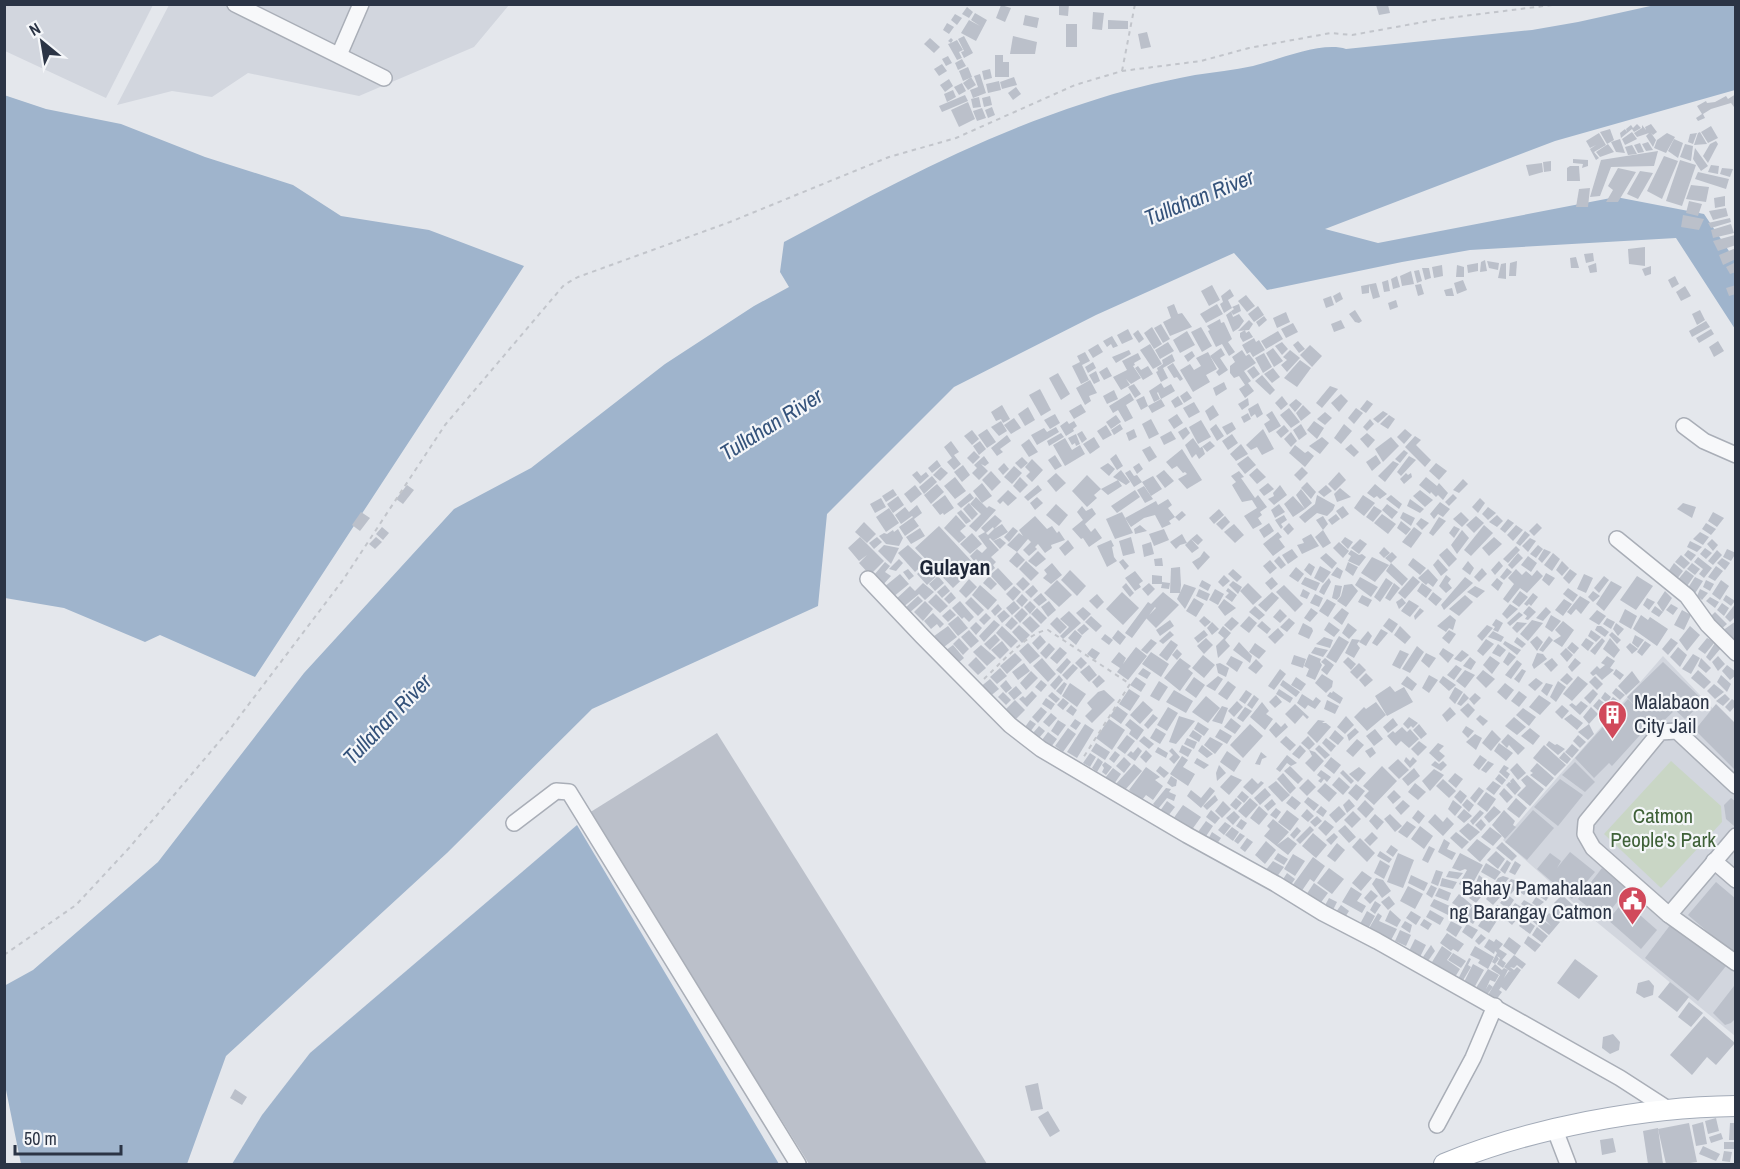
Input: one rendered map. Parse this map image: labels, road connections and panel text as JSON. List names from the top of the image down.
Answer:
{
  "districts": ["Gulayan"],
  "water": ["Tullahan River"],
  "parks": ["Catmon People's Park"],
  "places": {
    "building": ["Malabaon City Jail"],
    "public building": ["Bahay Pamahalaan ng Barangay Catmon"]
  },
  "scale_bar": "50 m",
  "north": "top left"
}
